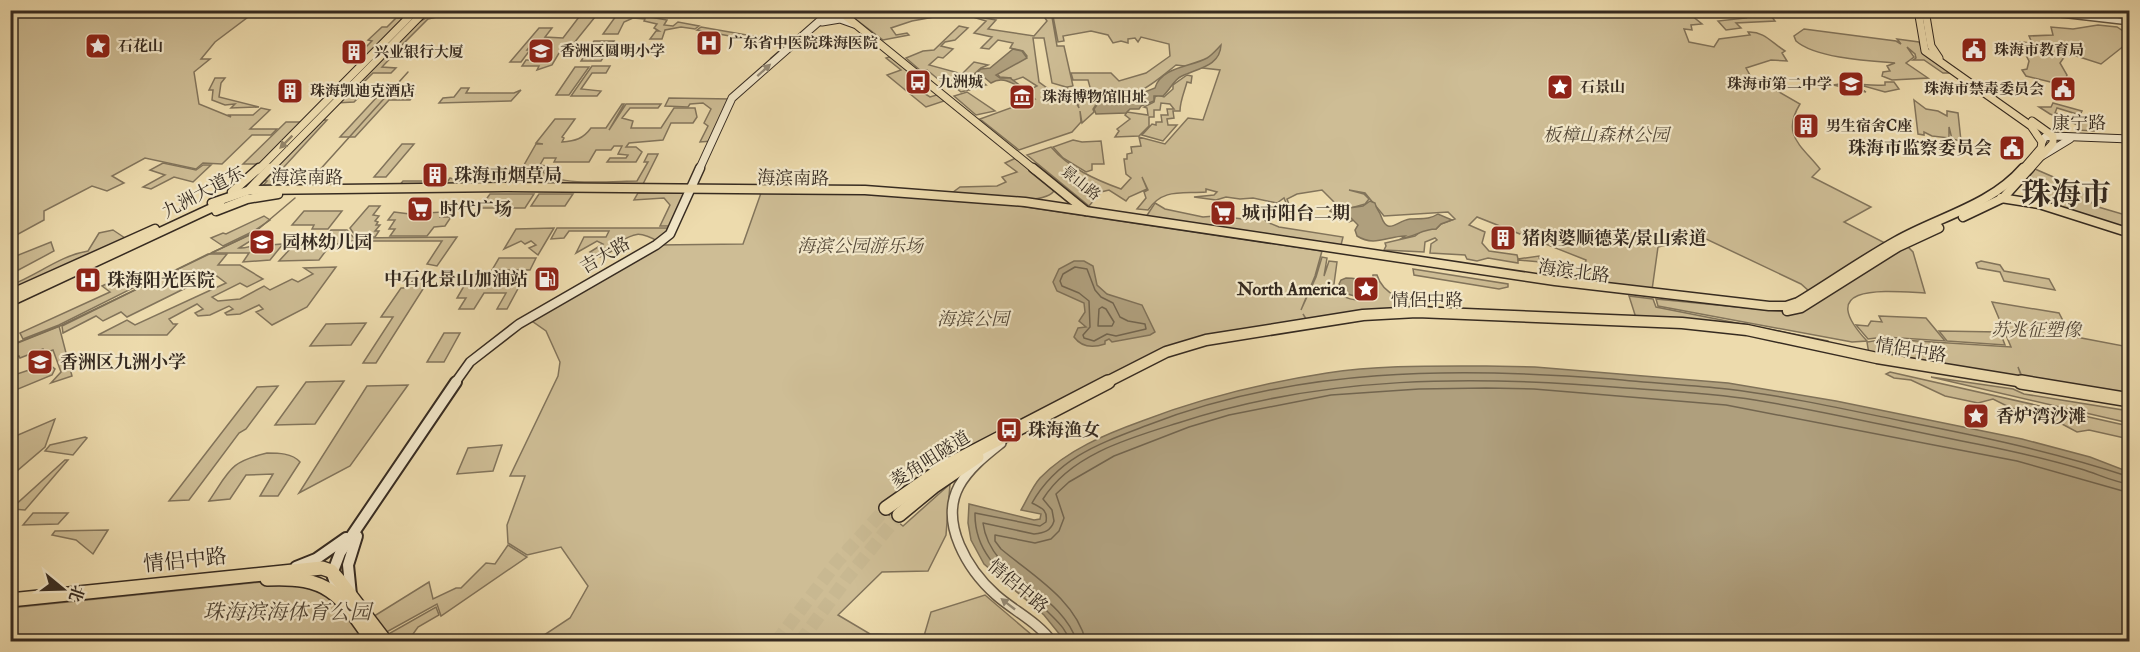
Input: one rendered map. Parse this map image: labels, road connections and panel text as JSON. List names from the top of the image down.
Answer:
{
  "streets": {
    "highway": ["情侶中路", "菱角咀隧道", "情侣中路"],
    "main road": [
      "康宁路",
      "海滨南路",
      "景山路",
      "九洲大道东",
      "吉大路",
      "海滨北路"
    ]
  },
  "crossings": [
    ["康宁路", "海滨北路"],
    ["海滨南路", "景山路"],
    ["海滨南路", "九洲大道东"],
    ["海滨南路", "吉大路"],
    ["海滨南路", "海滨北路"],
    ["景山路", "海滨北路"],
    ["情侶中路", "菱角咀隧道"]
  ],
  "districts": ["珠海市"],
  "parks": [
    "板樟山森林公园",
    "海滨公园游乐场",
    "海滨公园",
    "苏兆征塑像",
    "珠海滨海体育公园"
  ],
  "places": {
    "hospital": ["广东省中医院珠海医院", "珠海阳光医院"],
    "place": [
      "石花山",
      "石景山",
      "North America",
      "香炉湾沙滩"
    ],
    "public building": ["珠海市教育局", "珠海市禁毒委员会", "珠海市监察委员会"],
    "school or university": [
      "香洲区圆明小学",
      "珠海市第二中学",
      "园林幼儿园",
      "香洲区九洲小学"
    ],
    "building": [
      "兴业银行大厦",
      "珠海凯迪克酒店",
      "男生宿舍C座",
      "珠海市烟草局",
      "猪肉婆顺德菜/景山索道"
    ],
    "bus stop": ["九洲城", "珠海渔女"],
    "museum": ["珠海博物馆旧址"],
    "supermarket": ["时代广场", "城市阳台二期"],
    "fuel station": ["中石化景山加油站"]
  },
  "north": "right"
}
